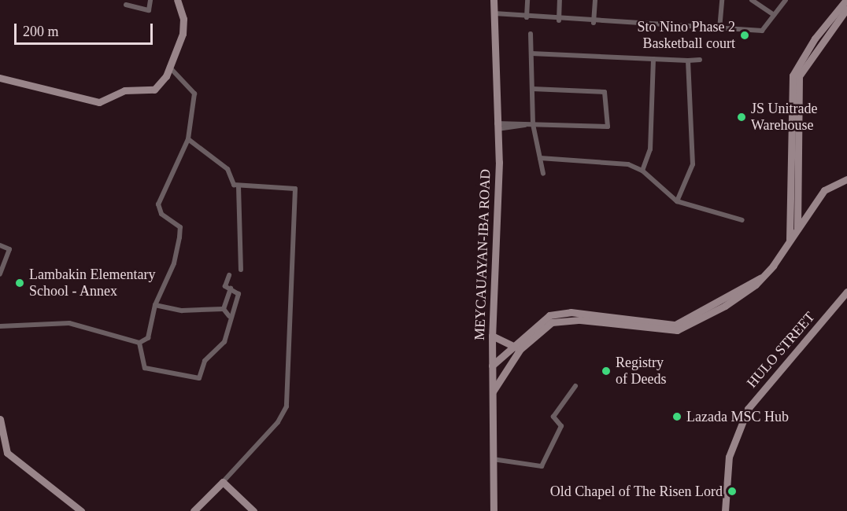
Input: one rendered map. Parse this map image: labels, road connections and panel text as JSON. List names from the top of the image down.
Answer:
{
  "streets": {
    "street": ["MEYCAUAYAN-IBA ROAD", "HULO STREET"]
  },
  "places": [
    "Sto Nino Phase 2 Basketball court",
    "JS Unitrade Warehouse",
    "Lambakin Elementary School - Annex",
    "Registry of Deeds",
    "Lazada MSC Hub",
    "Old Chapel of The Risen Lord"
  ],
  "scale_bar": "200 m"
}
